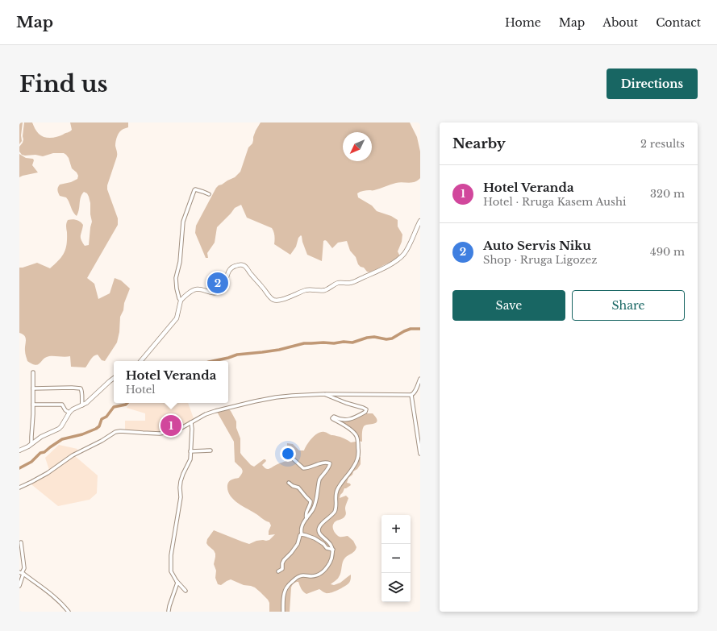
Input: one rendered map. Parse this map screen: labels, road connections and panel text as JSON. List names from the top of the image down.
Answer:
{
  "north": "bottom left",
  "page": {
    "header": "Map",
    "nav": [
      "Home",
      "Map",
      "About",
      "Contact"
    ],
    "buttons": [
      "Directions",
      ["Save", "Share"]
    ],
    "title": "Find us",
    "heading": ["Nearby", "2 results"],
    "list": [
      {
        "mark": "1",
        "name": "Hotel Veranda",
        "note": "Hotel · Rruga Kasem Aushi",
        "value": "320 m"
      },
      {
        "mark": "2",
        "name": "Auto Servis Niku",
        "note": "Shop · Rruga Ligozez",
        "value": "490 m"
      }
    ],
    "pins": ["2", "1"],
    "popup": ["Hotel Veranda", "Hotel"],
    "map_buttons": ["+", "−"]
  }
}
